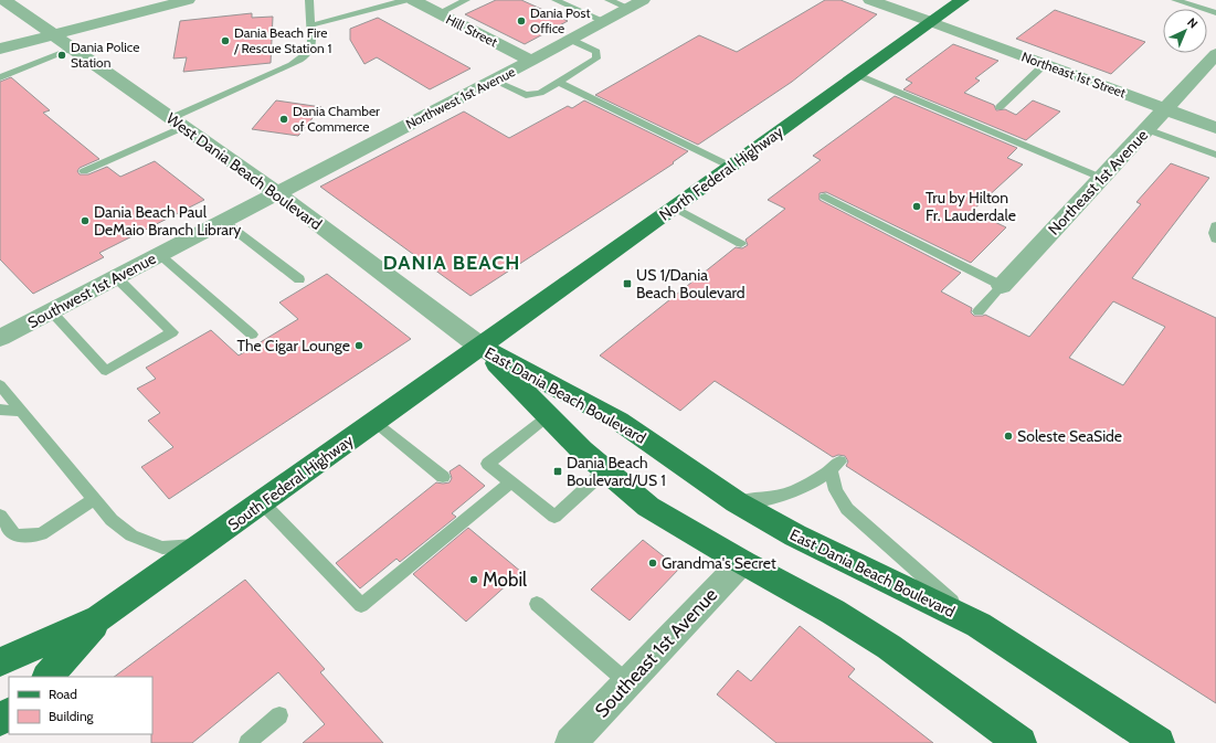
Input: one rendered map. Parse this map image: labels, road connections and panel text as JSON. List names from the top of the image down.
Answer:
{
  "streets": {
    "main road": ["North Federal Highway", "East Dania Beach Boulevard", "South Federal Highway"],
    "street": [
      "Hill Street",
      "Northeast 1st Street",
      "Northwest 1st Avenue",
      "West Dania Beach Boulevard",
      "Northeast 1st Avenue",
      "Southwest 1st Avenue",
      "Southeast 1st Avenue"
    ]
  },
  "crossings": [
    ["Hill Street", "Northwest 1st Avenue"],
    ["Northeast 1st Street", "North Federal Highway"],
    ["Northeast 1st Street", "Northeast 1st Avenue"],
    ["Northwest 1st Avenue", "West Dania Beach Boulevard"],
    ["Northwest 1st Avenue", "Southwest 1st Avenue"],
    ["West Dania Beach Boulevard", "North Federal Highway"],
    ["West Dania Beach Boulevard", "Southwest 1st Avenue"],
    ["West Dania Beach Boulevard", "East Dania Beach Boulevard"],
    ["West Dania Beach Boulevard", "South Federal Highway"],
    ["North Federal Highway", "East Dania Beach Boulevard"],
    ["North Federal Highway", "South Federal Highway"],
    ["East Dania Beach Boulevard", "South Federal Highway"],
    ["East Dania Beach Boulevard", "Southeast 1st Avenue"]
  ],
  "districts": ["DANIA BEACH"],
  "places": {
    "other": [
      "Dania Post Office",
      "Dania Beach Fire / Rescue Station 1",
      "Dania Police Station",
      "Dania Chamber of Commerce",
      "Tru by Hilton Fr. Lauderdale",
      "Dania Beach Paul DeMaio Branch Library",
      "The Cigar Lounge",
      "Soleste SeaSide",
      "Grandma's Secret",
      "Mobil"
    ],
    "transit": ["US 1/Dania Beach Boulevard", "Dania Beach Boulevard/US 1"]
  },
  "legend": ["Road", "Building"],
  "north": "top right"
}
